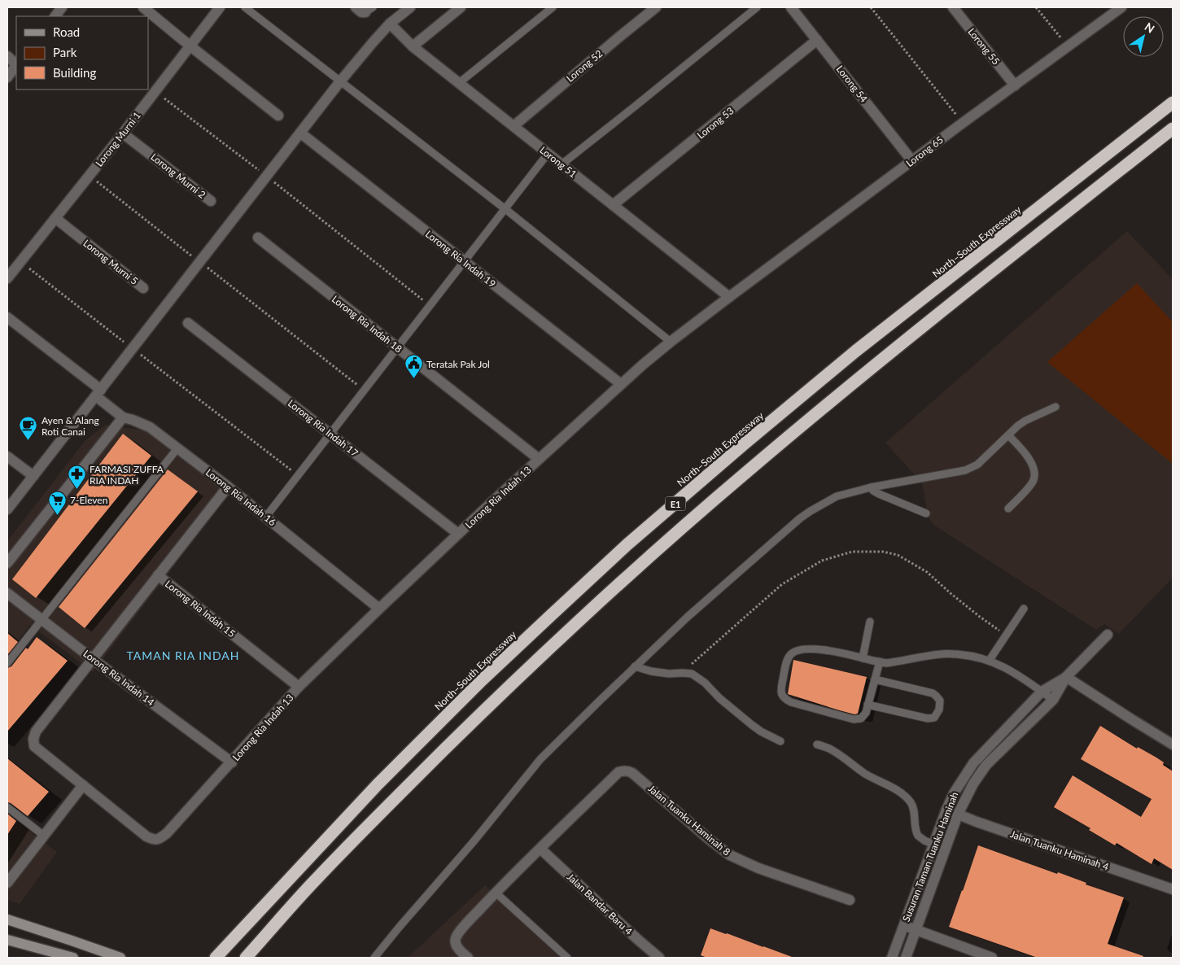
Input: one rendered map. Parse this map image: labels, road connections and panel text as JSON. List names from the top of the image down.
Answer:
{
  "streets": {
    "highway": ["North–South Expressway", "E1"],
    "street": [
      "Lorong 55",
      "Lorong 52",
      "Lorong 54",
      "Lorong 53",
      "Lorong Murni 1",
      "Lorong 65",
      "Lorong 51",
      "Lorong Murni 2",
      "Lorong Ria Indah 19",
      "Lorong Murni 5",
      "Lorong Ria Indah 18",
      "Lorong Ria Indah 17",
      "Lorong Ria Indah 16",
      "Lorong Ria Indah 13",
      "Lorong Ria Indah 15",
      "Lorong Ria Indah 14",
      "Jalan Tuanku Haminah 8",
      "Jalan Tuanku Haminah 4",
      "Susuran Taman Tuanku Haminah",
      "Jalan Bandar Baru 4"
    ]
  },
  "crossings": [
    ["Lorong 55", "Lorong 65"],
    ["Lorong 52", "Lorong 51"],
    ["Lorong 54", "Lorong 53"],
    ["Lorong 54", "Lorong 65"],
    ["Lorong 53", "Lorong 51"],
    ["Lorong Murni 1", "Lorong Murni 2"],
    ["Lorong Murni 1", "Lorong Murni 5"],
    ["Lorong 65", "Lorong 51"],
    ["Lorong 65", "Lorong Ria Indah 13"],
    ["Lorong 51", "Lorong Ria Indah 13"],
    ["Lorong Ria Indah 19", "Lorong Ria Indah 13"],
    ["Lorong Ria Indah 18", "Lorong Ria Indah 13"],
    ["Lorong Ria Indah 17", "Lorong Ria Indah 13"],
    ["Lorong Ria Indah 16", "Lorong Ria Indah 13"],
    ["Lorong Ria Indah 13", "Lorong Ria Indah 15"],
    ["Lorong Ria Indah 13", "Lorong Ria Indah 14"],
    ["Jalan Tuanku Haminah 8", "Jalan Bandar Baru 4"],
    ["Jalan Tuanku Haminah 4", "Susuran Taman Tuanku Haminah"]
  ],
  "districts": ["TAMAN RIA INDAH"],
  "places": {
    "public building": ["Teratak Pak Jol"],
    "cafe": ["Ayen & Alang Roti Canai"],
    "pharmacy": ["FARMASI ZUFFA RIA INDAH"],
    "supermarket": ["7-Eleven"]
  },
  "legend": ["Road", "Park", "Building"],
  "north": "top right"
}
